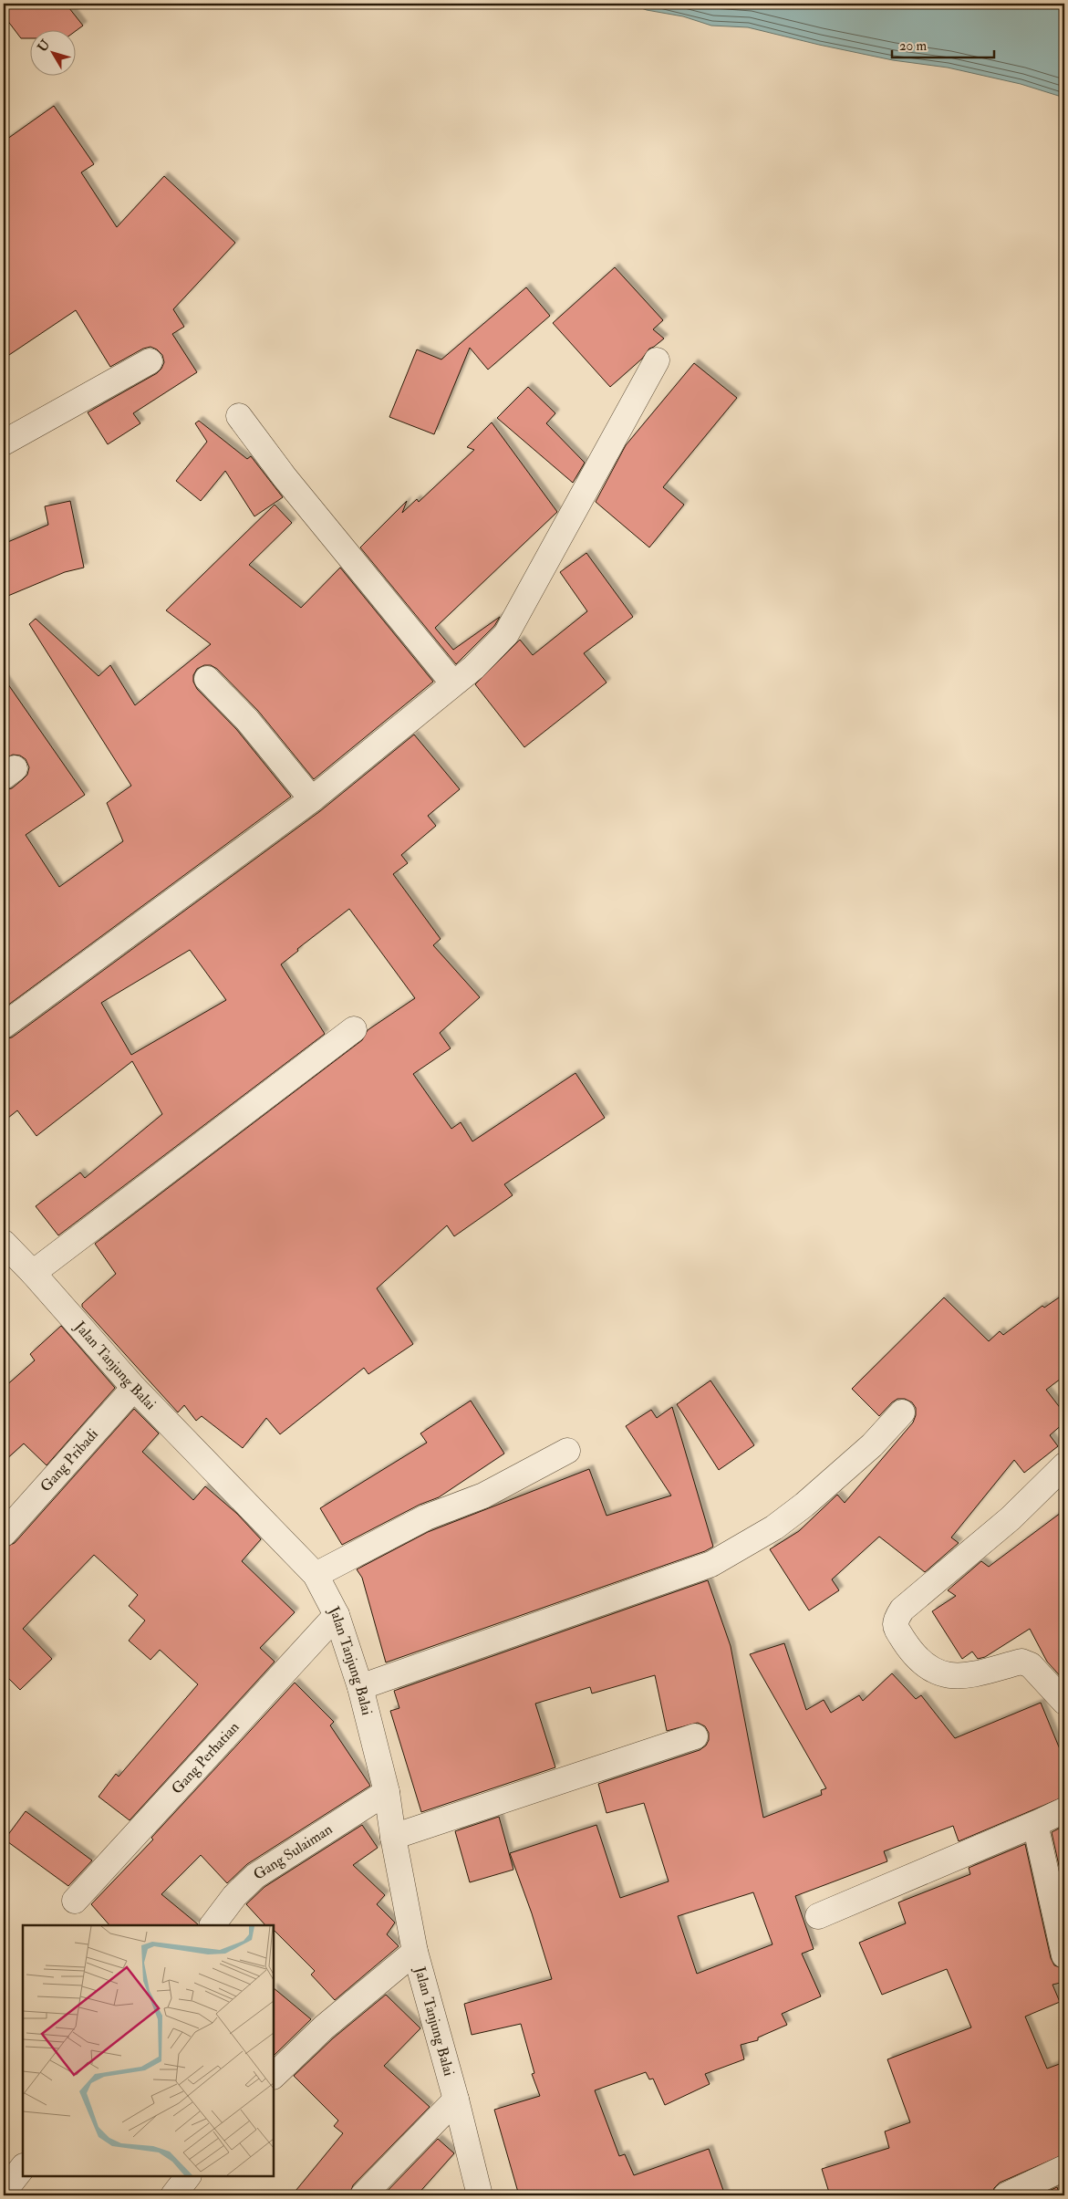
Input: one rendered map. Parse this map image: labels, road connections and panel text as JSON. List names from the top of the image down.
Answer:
{
  "streets": {
    "street": [
      "Jalan Tanjung Balai",
      "Gang Pribadi",
      "Gang Perhatian",
      "Gang Sulaiman"
    ]
  },
  "crossings": [
    ["Jalan Tanjung Balai", "Gang Pribadi"],
    ["Jalan Tanjung Balai", "Gang Perhatian"],
    ["Jalan Tanjung Balai", "Gang Sulaiman"]
  ],
  "scale_bar": "20 m",
  "north": "top left"
}
